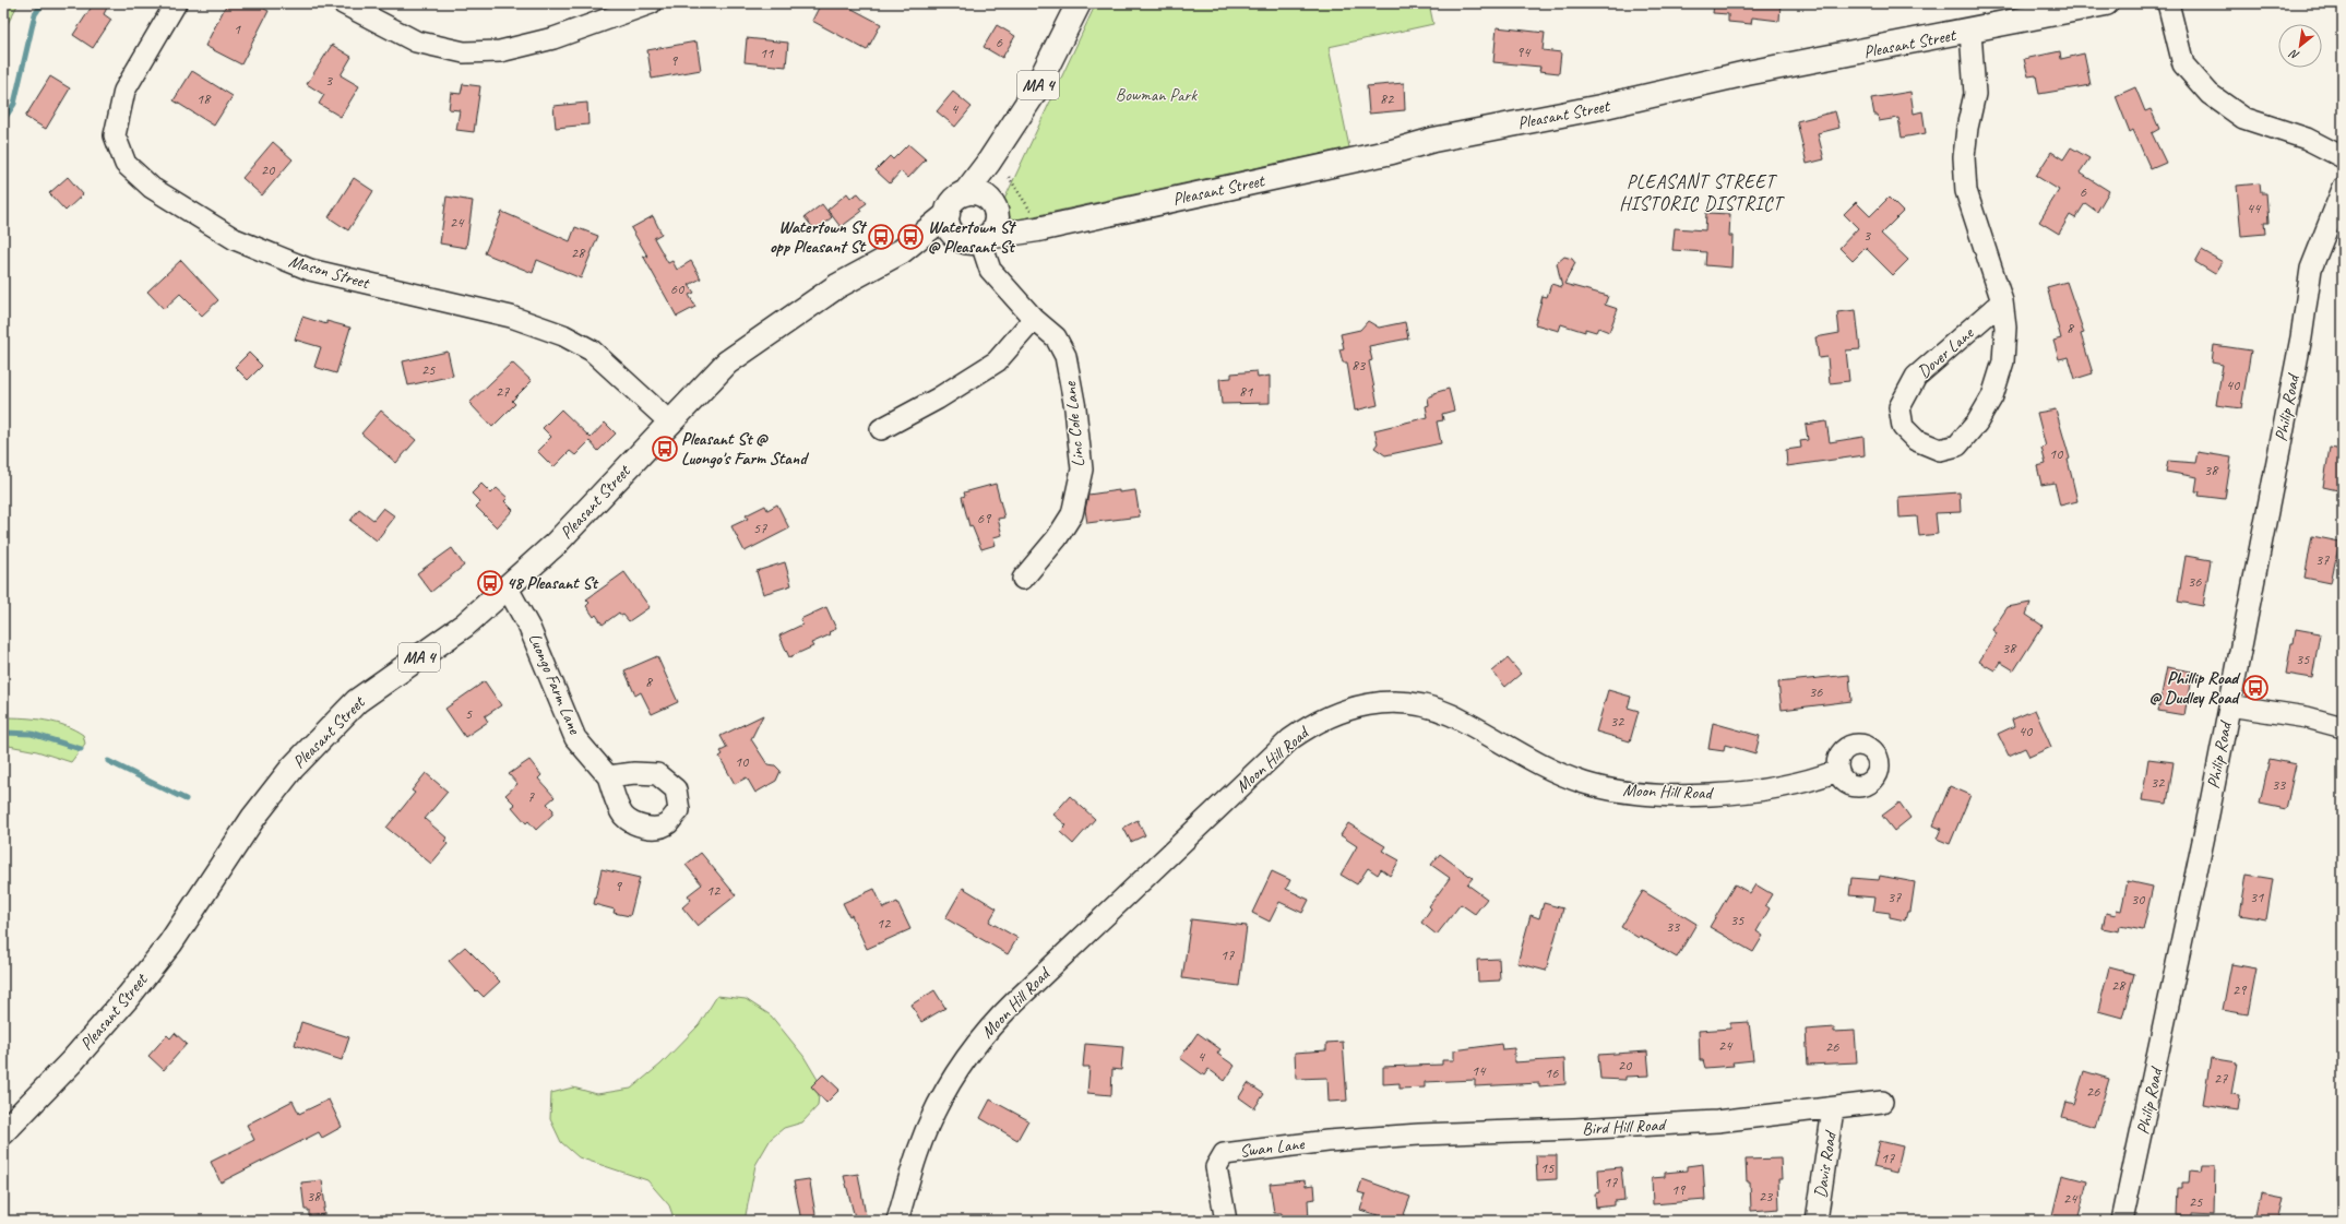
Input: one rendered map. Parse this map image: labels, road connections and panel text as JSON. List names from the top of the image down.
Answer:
{
  "streets": {
    "main road": ["Pleasant Street", "MA 4"],
    "street": [
      "Mason Street",
      "Dover Lane",
      "Philip Road",
      "Linc Cole Lane",
      "Luongo Farm Lane",
      "Moon Hill Road",
      "Bird Hill Road",
      "Swan Lane",
      "Davis Road"
    ]
  },
  "crossings": [
    ["Pleasant Street", "MA 4"],
    ["Pleasant Street", "Mason Street"],
    ["Pleasant Street", "Dover Lane"],
    ["Pleasant Street", "Linc Cole Lane"],
    ["Pleasant Street", "Luongo Farm Lane"],
    ["MA 4", "Linc Cole Lane"],
    ["Bird Hill Road", "Swan Lane"],
    ["Bird Hill Road", "Davis Road"]
  ],
  "districts": ["PLEASANT STREET HISTORIC DISTRICT"],
  "parks": ["Bowman Park"],
  "places": {
    "bus stop": [
      "Watertown St opp Pleasant St",
      "Watertown St @ Pleasant St",
      "Pleasant St @ Luongo's Farm Stand",
      "48 Pleasant St",
      "Phillip Road @ Dudley Road"
    ]
  },
  "house_numbers": [
    "1",
    "6",
    "94",
    "11",
    "9",
    "3",
    "18",
    "82",
    "4",
    "20",
    "6",
    "44",
    "24",
    "3",
    "28",
    "60",
    "8",
    "83",
    "25",
    "40",
    "27",
    "81",
    "10",
    "38",
    "69",
    "57",
    "37",
    "36",
    "38",
    "35",
    "8",
    "36",
    "5",
    "32",
    "40",
    "10",
    "32",
    "33",
    "7",
    "9",
    "12",
    "37",
    "31",
    "30",
    "35",
    "12",
    "33",
    "17",
    "28",
    "29",
    "24",
    "26",
    "4",
    "20",
    "14",
    "16",
    "27",
    "26",
    "17",
    "15",
    "17",
    "19",
    "38",
    "23",
    "24",
    "25"
  ],
  "north": "bottom left"
}
